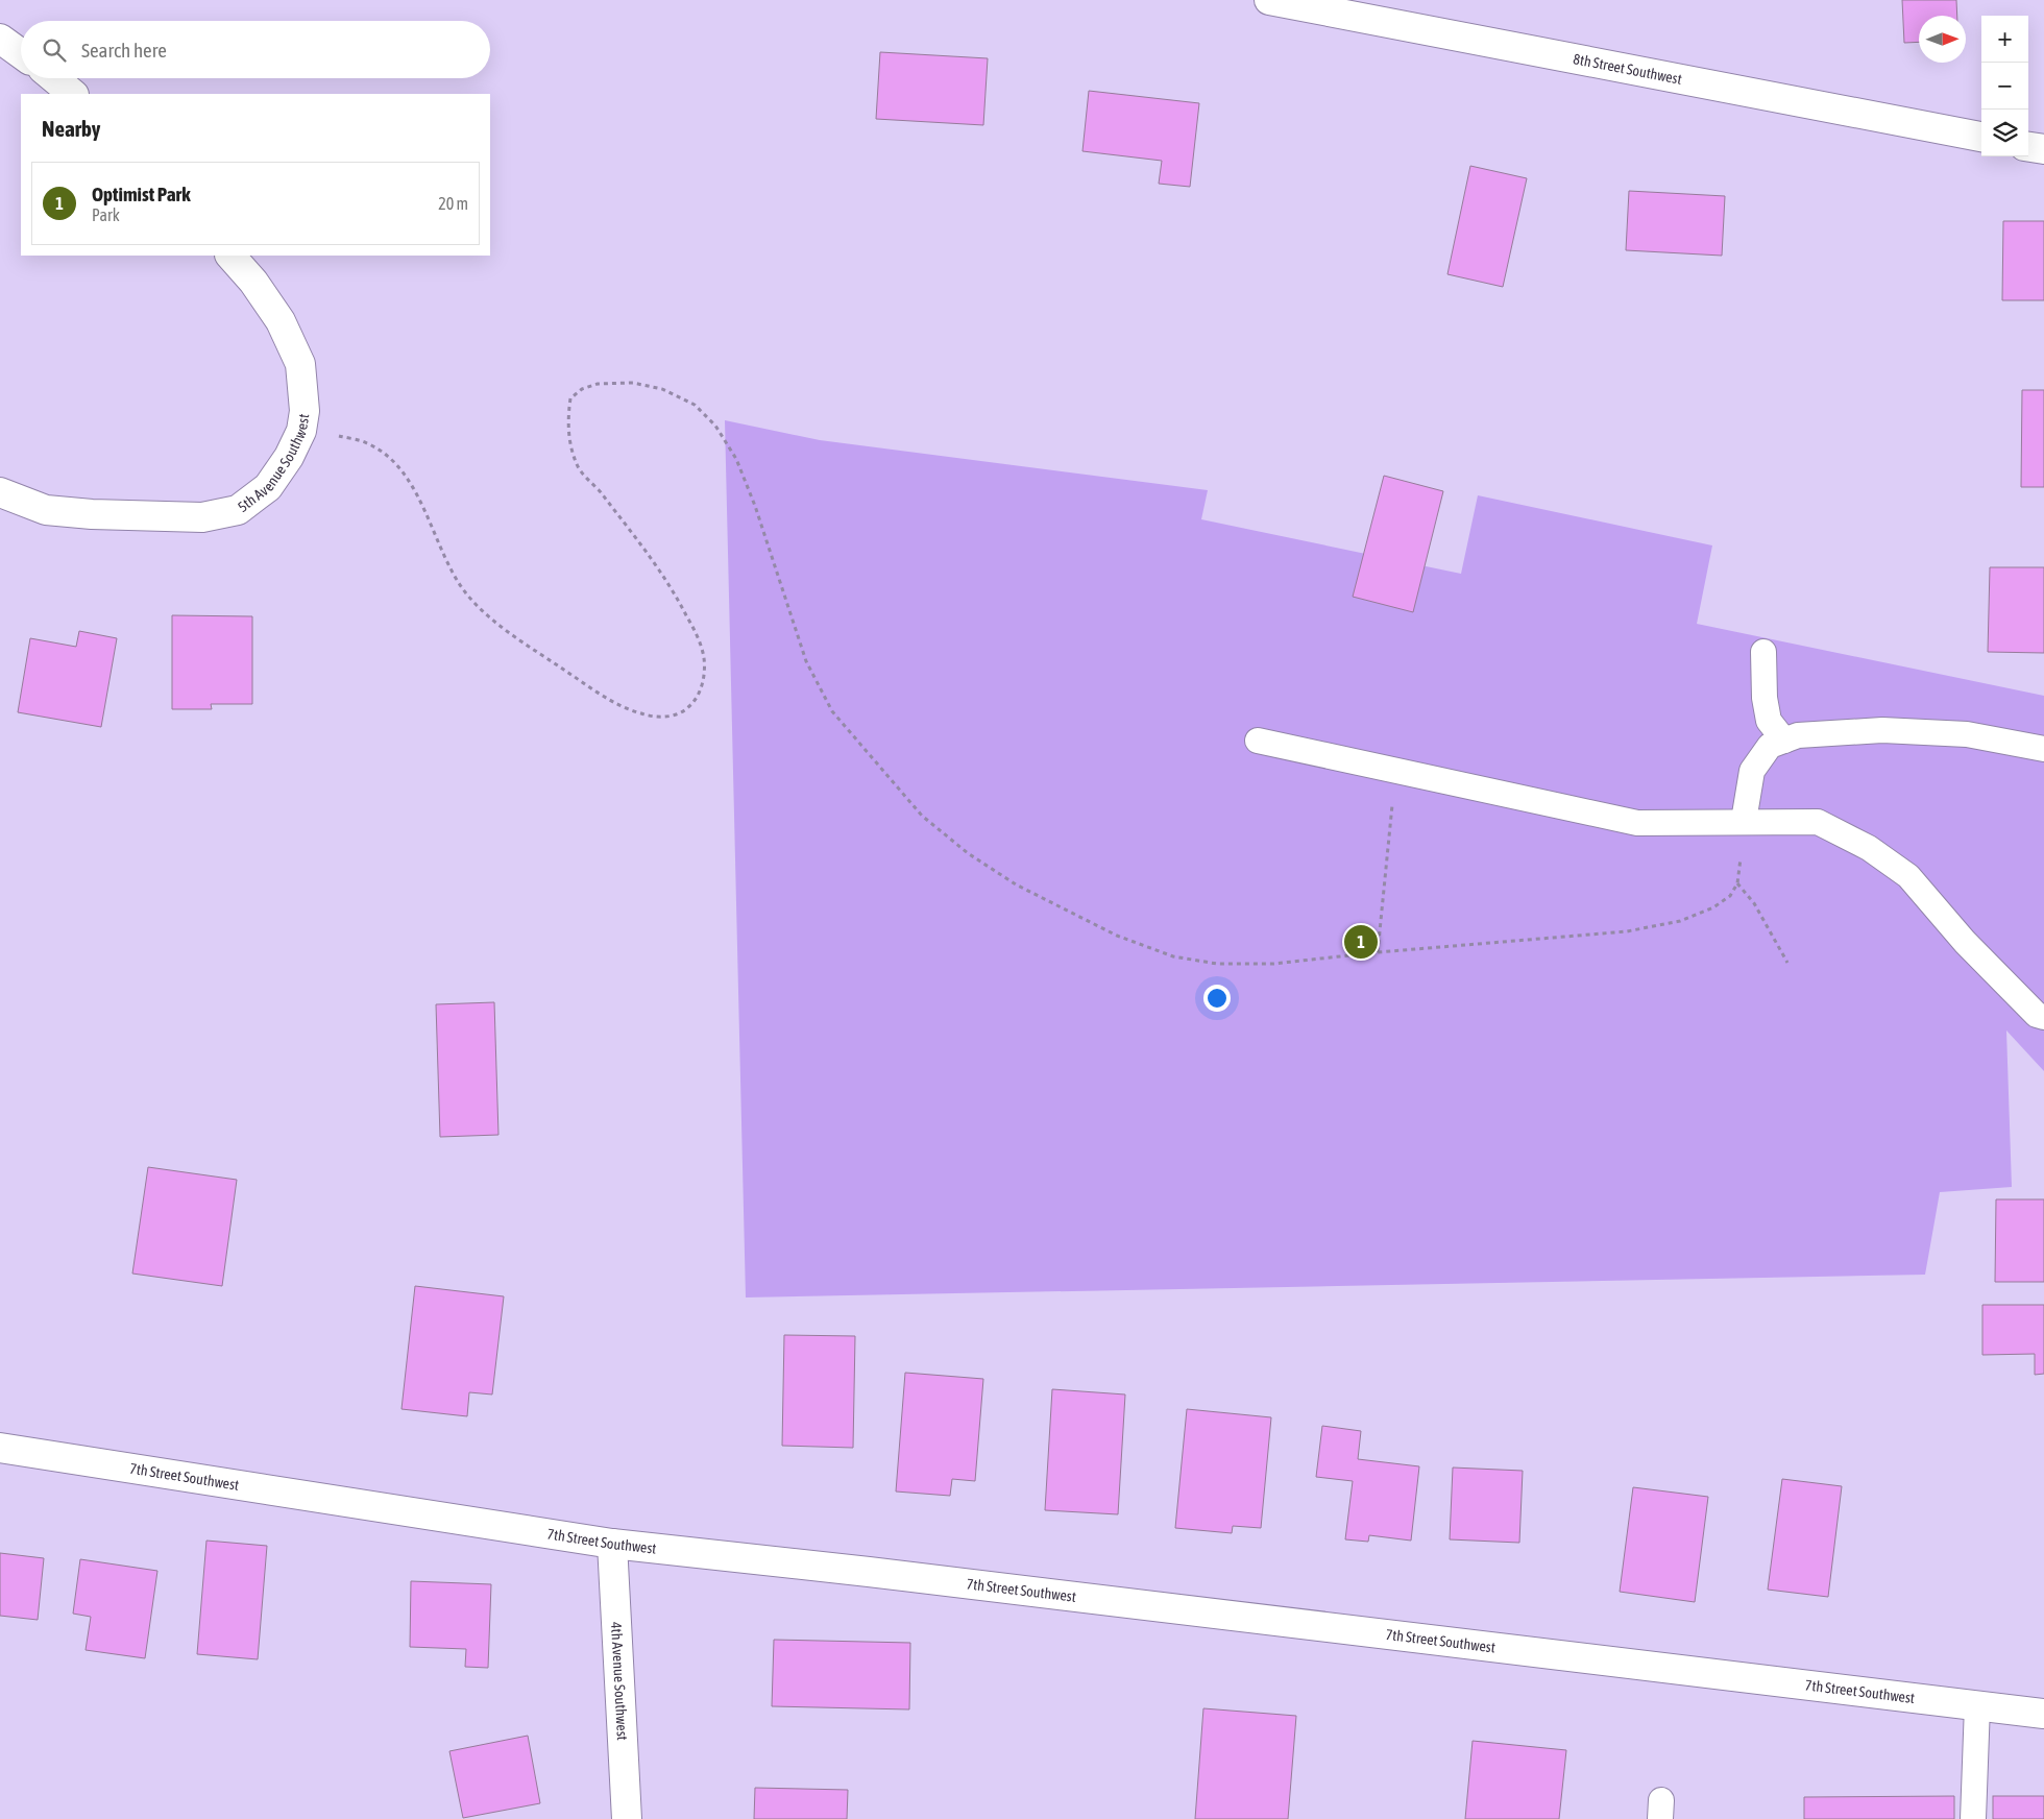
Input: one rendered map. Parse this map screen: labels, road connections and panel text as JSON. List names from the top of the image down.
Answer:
{
  "streets": {
    "street": [
      "8th Street Southwest",
      "5th Avenue Southwest",
      "7th Street Southwest",
      "4th Avenue Southwest"
    ]
  },
  "crossings": [
    ["7th Street Southwest", "4th Avenue Southwest"]
  ],
  "north": "right",
  "page": {
    "map_buttons": ["+", "−"],
    "search": "Search here",
    "heading": "Nearby",
    "list": [
      {
        "mark": "1",
        "name": "Optimist Park",
        "note": "Park",
        "value": "20 m"
      }
    ],
    "pins": "1"
  }
}
